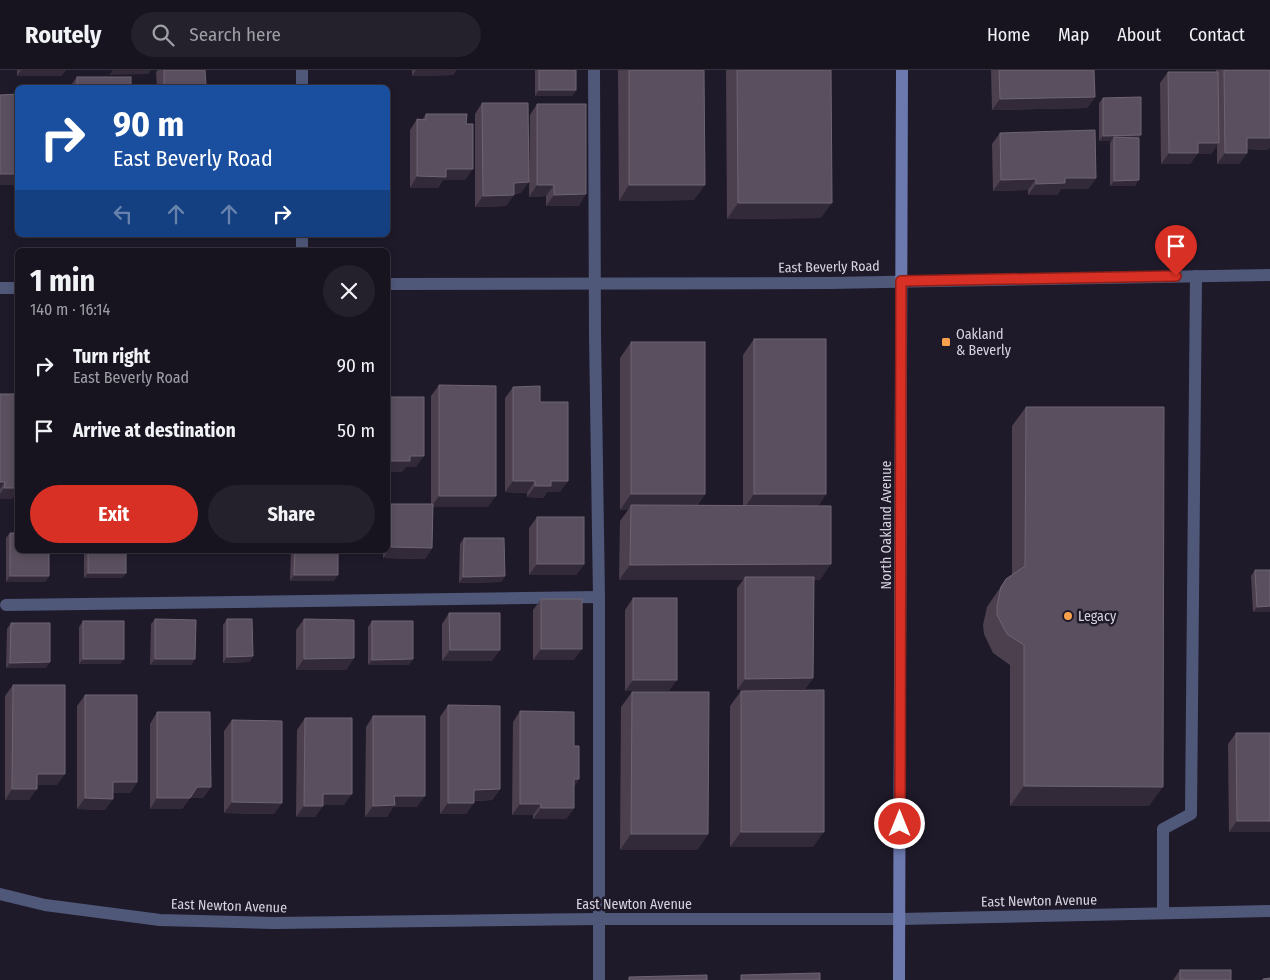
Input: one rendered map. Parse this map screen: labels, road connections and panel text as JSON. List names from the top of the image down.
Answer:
{
  "streets": {
    "main road": ["North Oakland Avenue"],
    "street": ["East Beverly Road", "East Newton Avenue"]
  },
  "crossings": [
    ["East Beverly Road", "North Oakland Avenue"],
    ["North Oakland Avenue", "East Newton Avenue"]
  ],
  "places": {
    "transit": ["Oakland & Beverly"],
    "other": ["Legacy"]
  },
  "page": {
    "header": "Routely",
    "search": "Search here",
    "nav": [
      "Home",
      "Map",
      "About",
      "Contact"
    ],
    "turn": ["90 m", "East Beverly Road"],
    "heading": ["1 min", "140 m · 16:14"],
    "list": [
      {
        "name": "Turn right",
        "note": "East Beverly Road",
        "value": "90 m"
      },
      {
        "name": "Arrive at destination",
        "value": "50 m"
      }
    ],
    "buttons": ["Exit", "Share"]
  }
}
